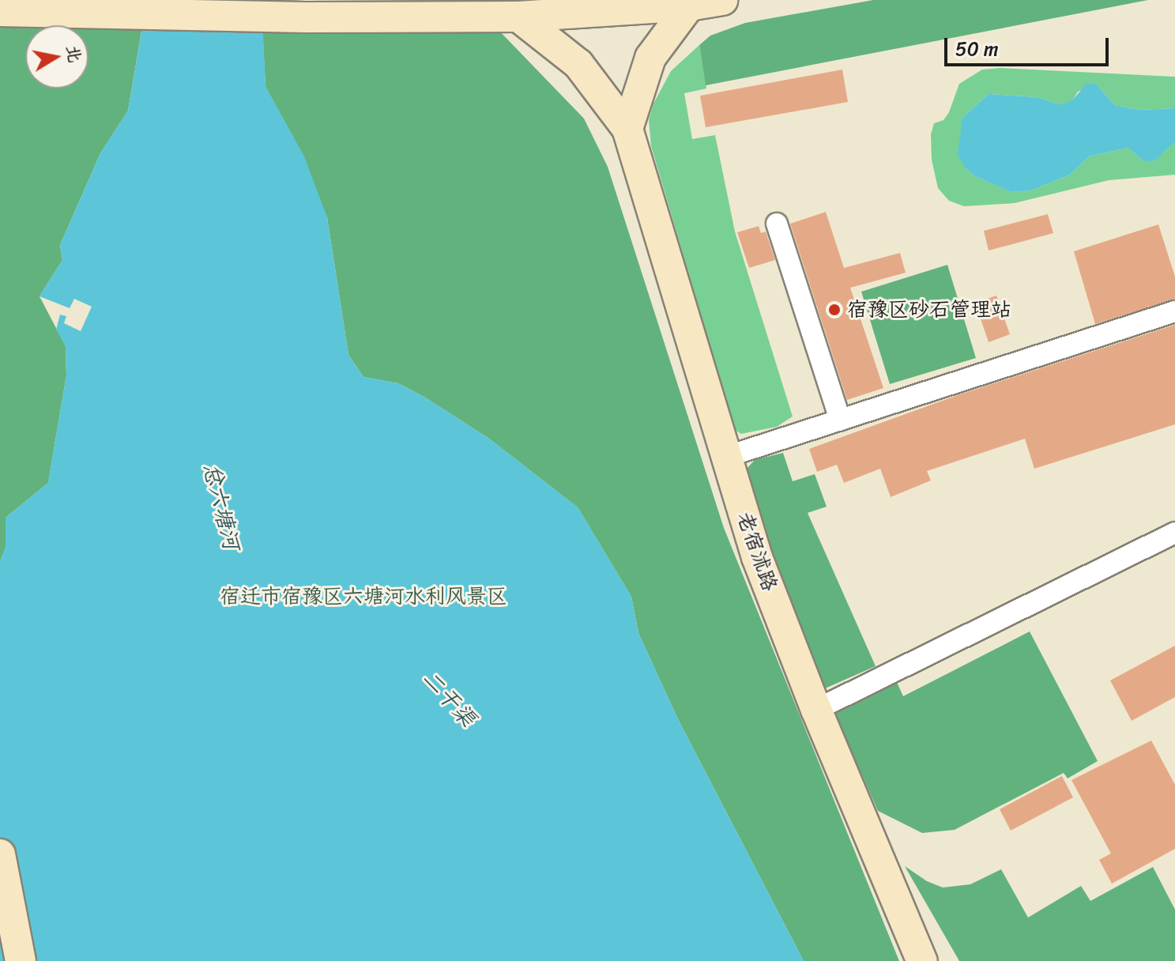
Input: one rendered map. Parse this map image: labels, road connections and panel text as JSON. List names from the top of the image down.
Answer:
{
  "streets": {
    "main road": ["老宿沭路"]
  },
  "water": ["总六塘河", "二干渠"],
  "parks": ["宿迁市宿豫区六塘河水利风景区"],
  "places": ["宿豫区砂石管理站"],
  "scale_bar": "50 m",
  "north": "right"
}
